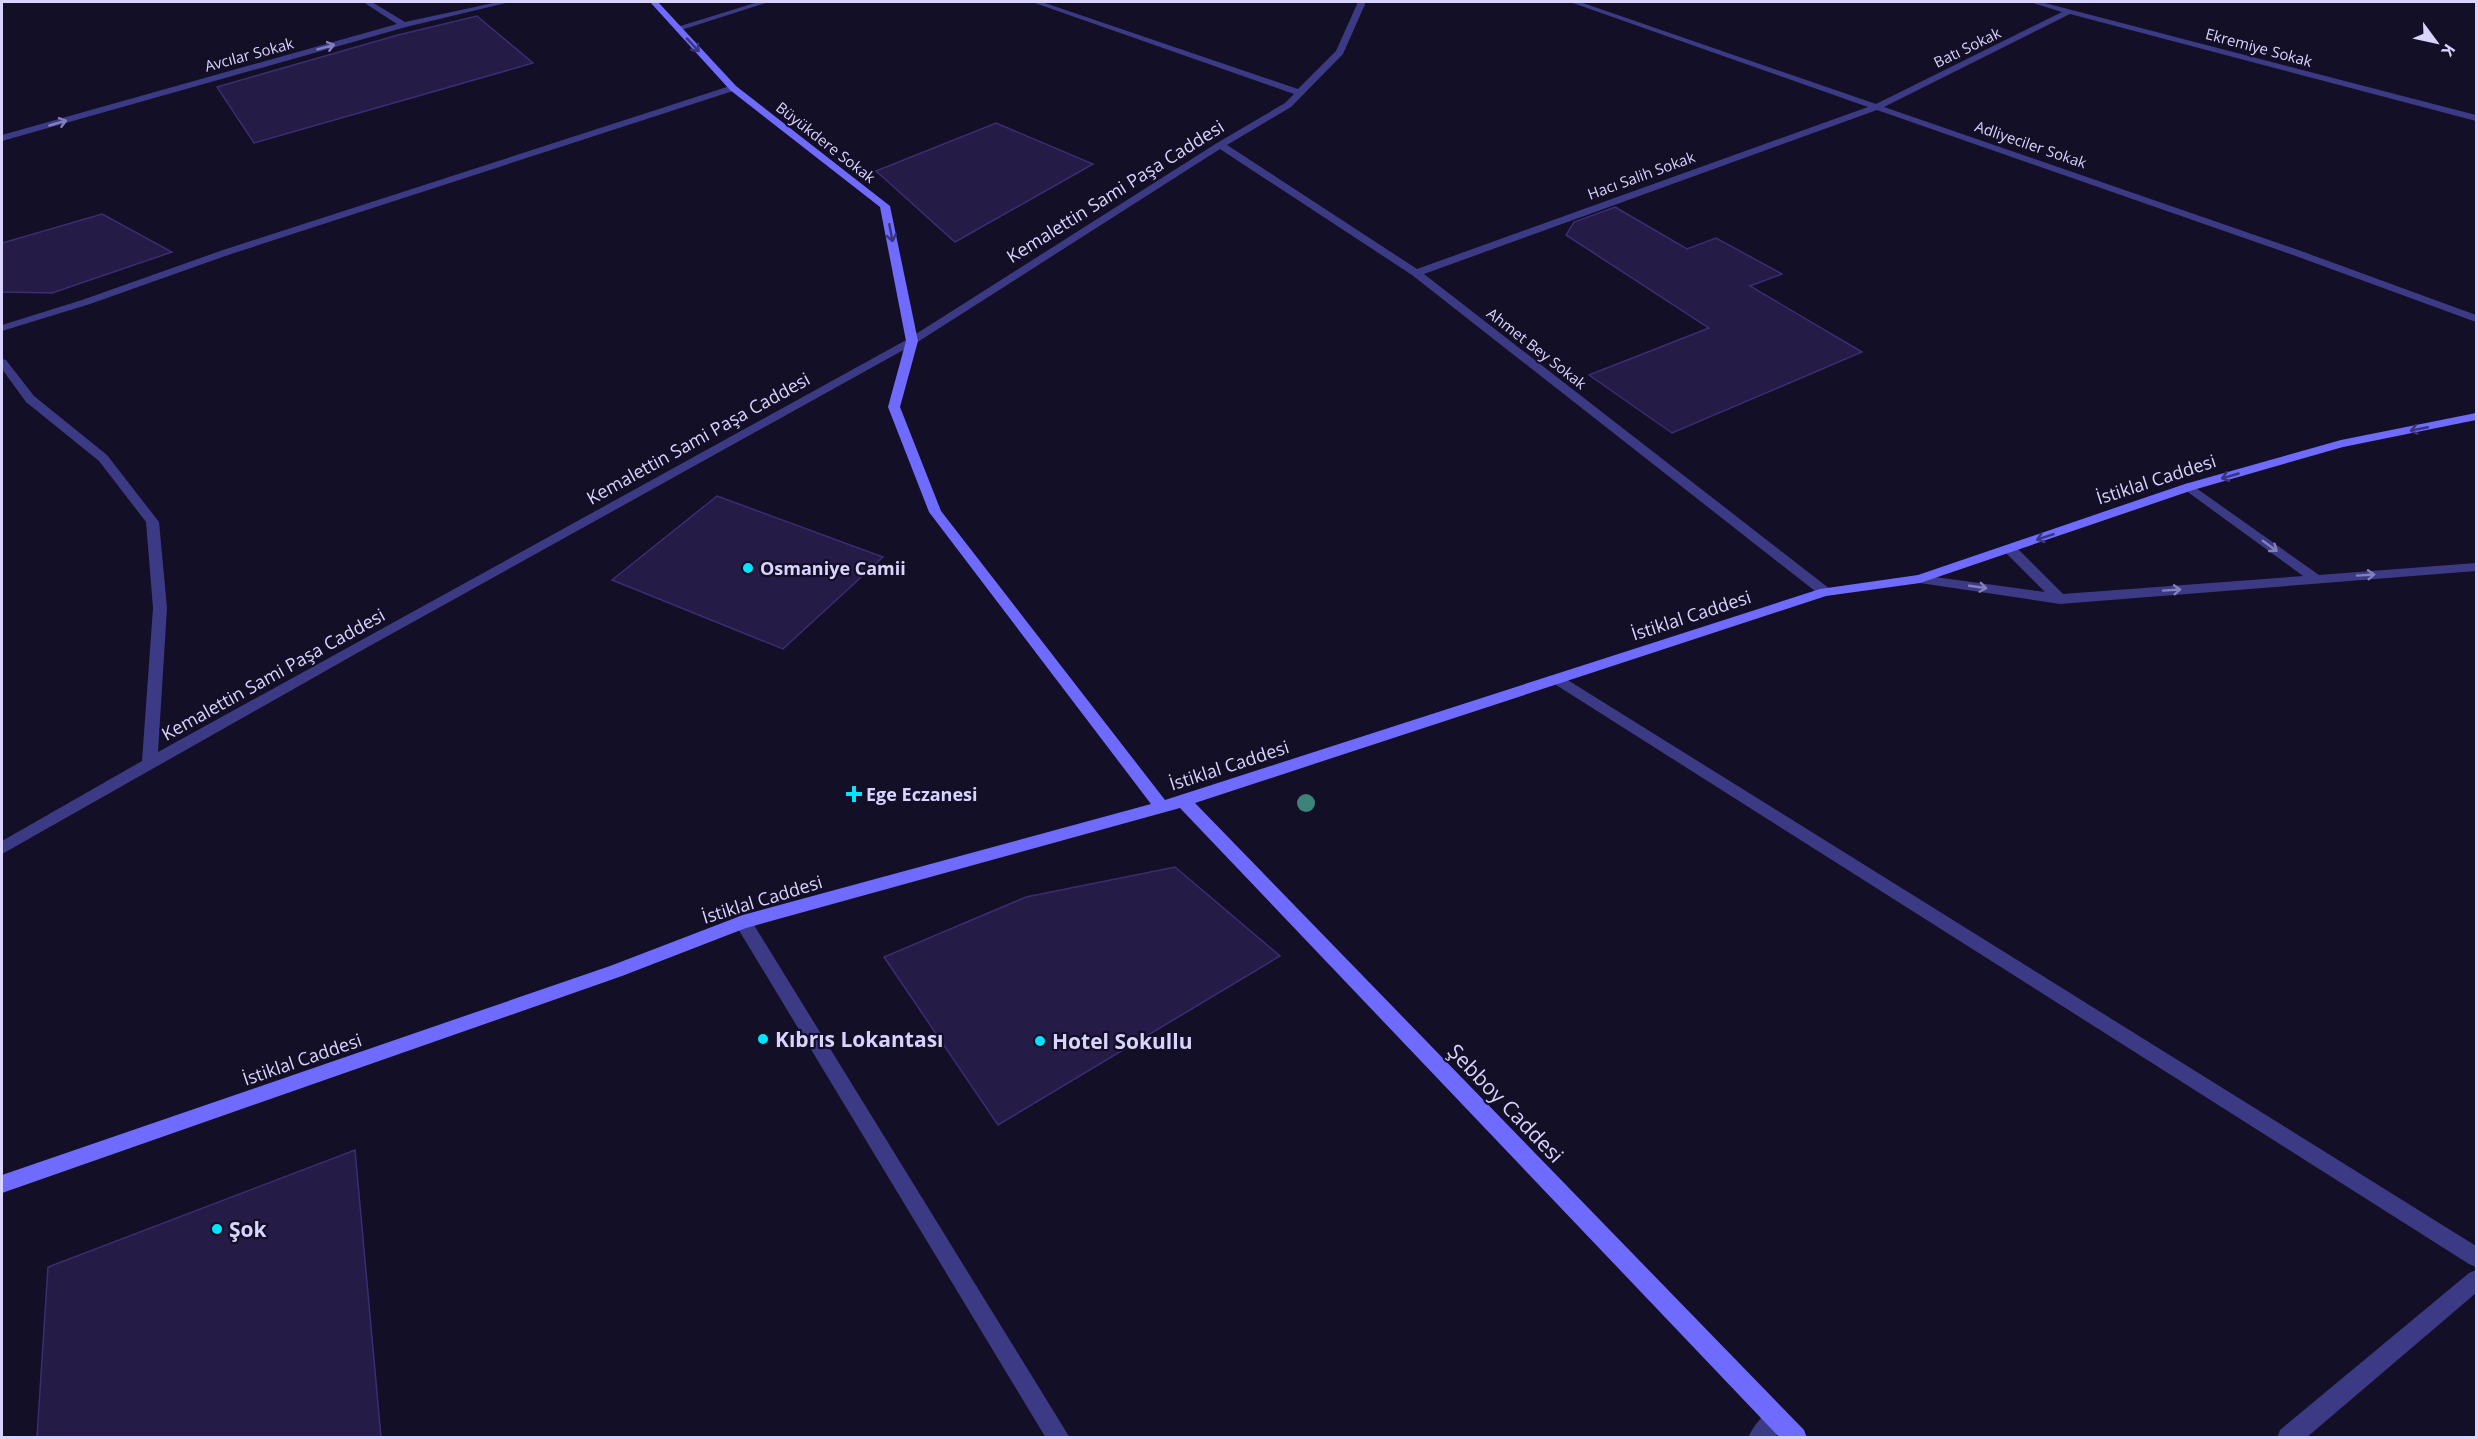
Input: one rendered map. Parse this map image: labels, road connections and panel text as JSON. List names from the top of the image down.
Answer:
{
  "streets": {
    "street": [
      "Batı Sokak",
      "Ekremiye Sokak",
      "Avcılar Sokak",
      "Büyükdere Sokak",
      "Adliyeciler Sokak",
      "Hacı Salih Sokak",
      "Kemalettin Sami Paşa Caddesi",
      "Ahmet Bey Sokak",
      "İstiklal Caddesi",
      "Şebboy Caddesi"
    ]
  },
  "crossings": [
    ["Batı Sokak", "Ekremiye Sokak"],
    ["Batı Sokak", "Adliyeciler Sokak"],
    ["Batı Sokak", "Hacı Salih Sokak"],
    ["Büyükdere Sokak", "Kemalettin Sami Paşa Caddesi"],
    ["Adliyeciler Sokak", "Hacı Salih Sokak"],
    ["Hacı Salih Sokak", "Ahmet Bey Sokak"],
    ["Kemalettin Sami Paşa Caddesi", "Ahmet Bey Sokak"],
    ["Ahmet Bey Sokak", "İstiklal Caddesi"],
    ["İstiklal Caddesi", "Şebboy Caddesi"]
  ],
  "one_way": ["Avcılar Sokak", "Büyükdere Sokak"],
  "places": {
    "other": [
      "Osmaniye Camii",
      "Kıbrıs Lokantası",
      "Hotel Sokullu",
      "Şok"
    ],
    "health": ["Ege Eczanesi"]
  },
  "north": "bottom right"
}
